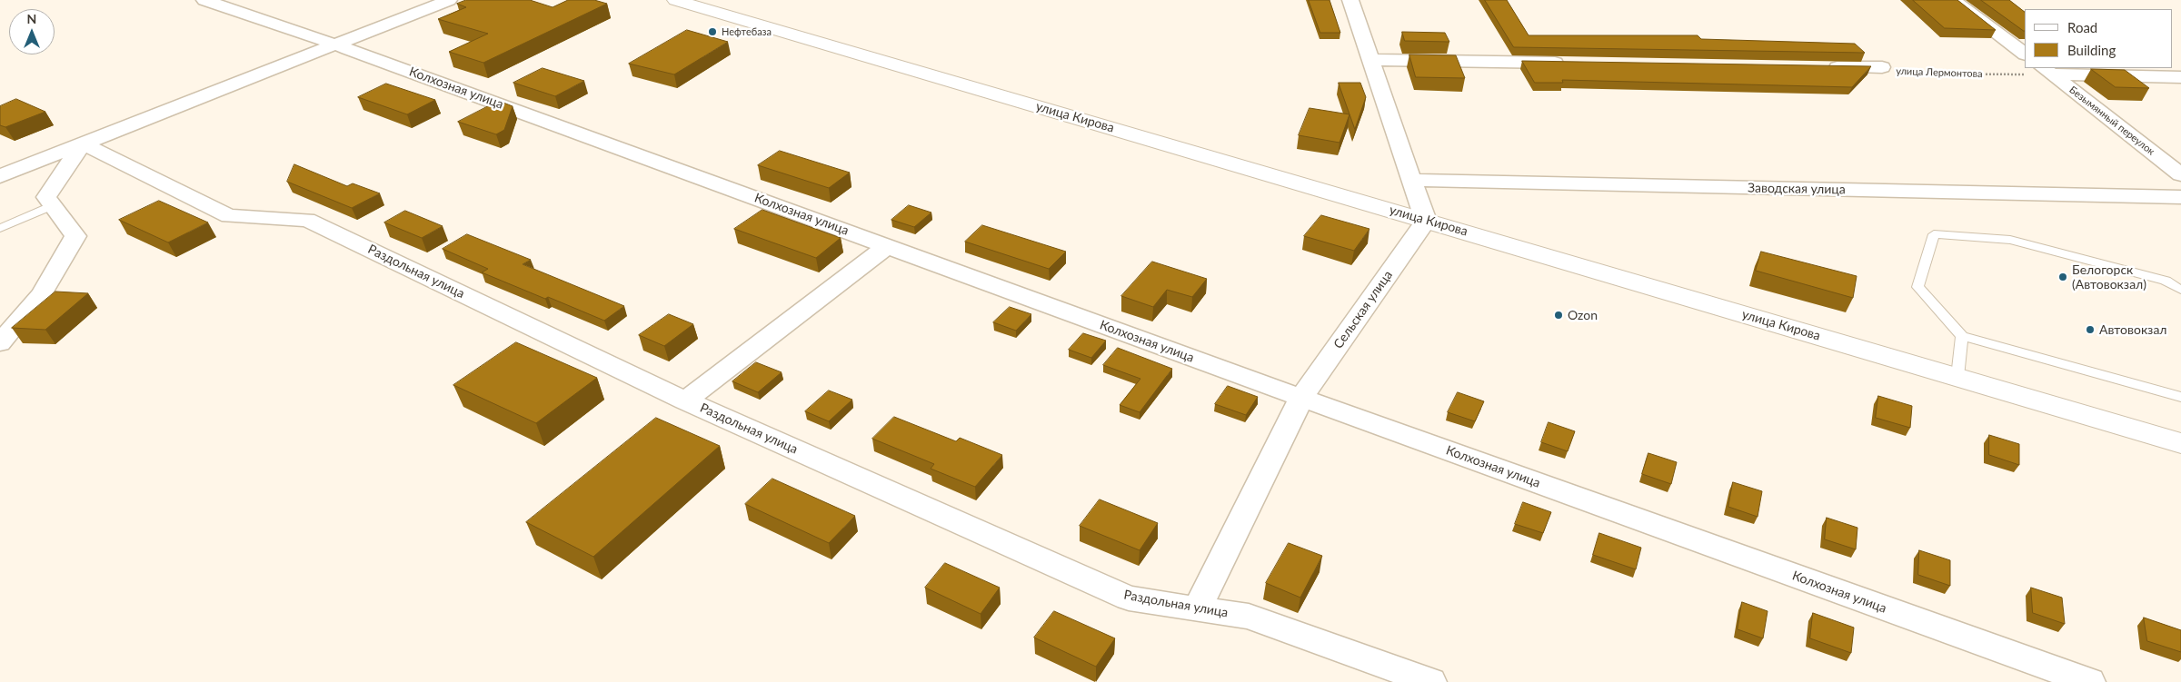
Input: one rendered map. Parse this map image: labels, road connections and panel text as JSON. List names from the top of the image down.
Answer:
{
  "streets": {
    "main road": ["улица Кирова"],
    "street": [
      "улица Лермонтова",
      "Колхозная улица",
      "Безымянный переулок",
      "Заводская улица",
      "Раздольная улица",
      "Сельская улица"
    ]
  },
  "crossings": [
    ["улица Лермонтова", "Безымянный переулок"],
    ["Колхозная улица", "Сельская улица"],
    ["улица Кирова", "Сельская улица"],
    ["Раздольная улица", "Сельская улица"]
  ],
  "places": [
    "Нефтебаза",
    "Белогорск (Автовокзал)",
    "Ozon",
    "Автовокзал"
  ],
  "legend": ["Road", "Building"],
  "north": "top"
}
